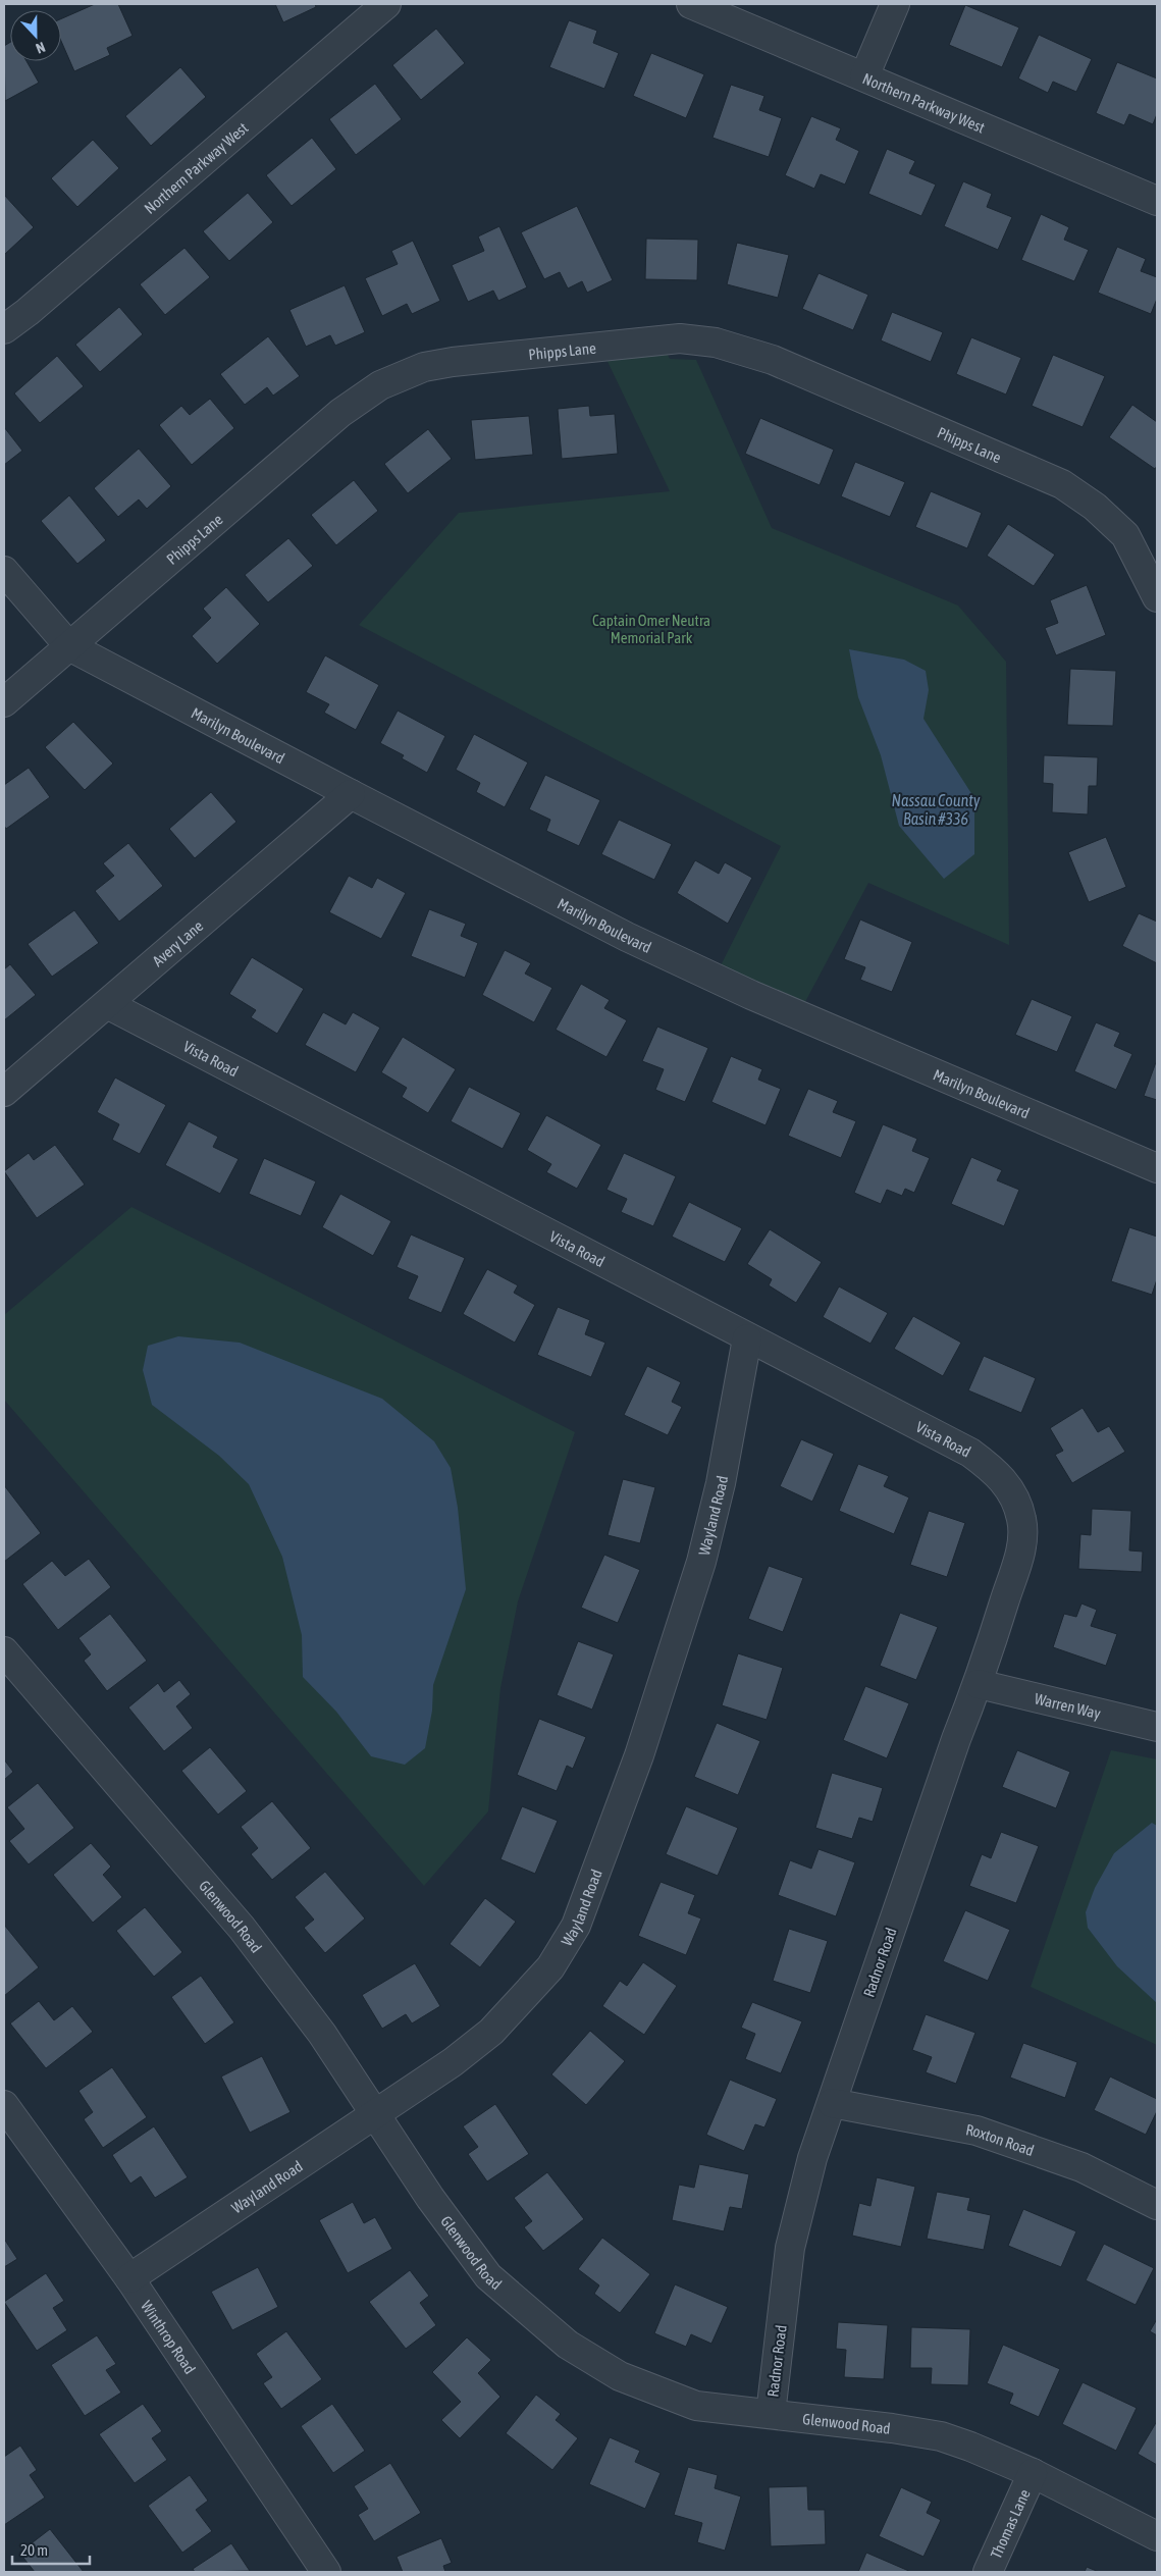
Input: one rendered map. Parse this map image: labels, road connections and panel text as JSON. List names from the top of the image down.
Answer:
{
  "streets": {
    "street": [
      "Northern Parkway West",
      "Phipps Lane",
      "Marilyn Boulevard",
      "Avery Lane",
      "Vista Road",
      "Wayland Road",
      "Warren Way",
      "Glenwood Road",
      "Radnor Road",
      "Roxton Road",
      "Winthrop Road",
      "Thomas Lane"
    ]
  },
  "crossings": [
    ["Phipps Lane", "Marilyn Boulevard"],
    ["Marilyn Boulevard", "Avery Lane"],
    ["Avery Lane", "Vista Road"],
    ["Vista Road", "Wayland Road"],
    ["Vista Road", "Radnor Road"],
    ["Wayland Road", "Glenwood Road"],
    ["Wayland Road", "Winthrop Road"],
    ["Warren Way", "Radnor Road"],
    ["Glenwood Road", "Radnor Road"],
    ["Glenwood Road", "Thomas Lane"],
    ["Radnor Road", "Roxton Road"]
  ],
  "water": ["Nassau County Basin #336"],
  "parks": ["Captain Omer Neutra Memorial Park"],
  "scale_bar": "20 m",
  "north": "bottom"
}
